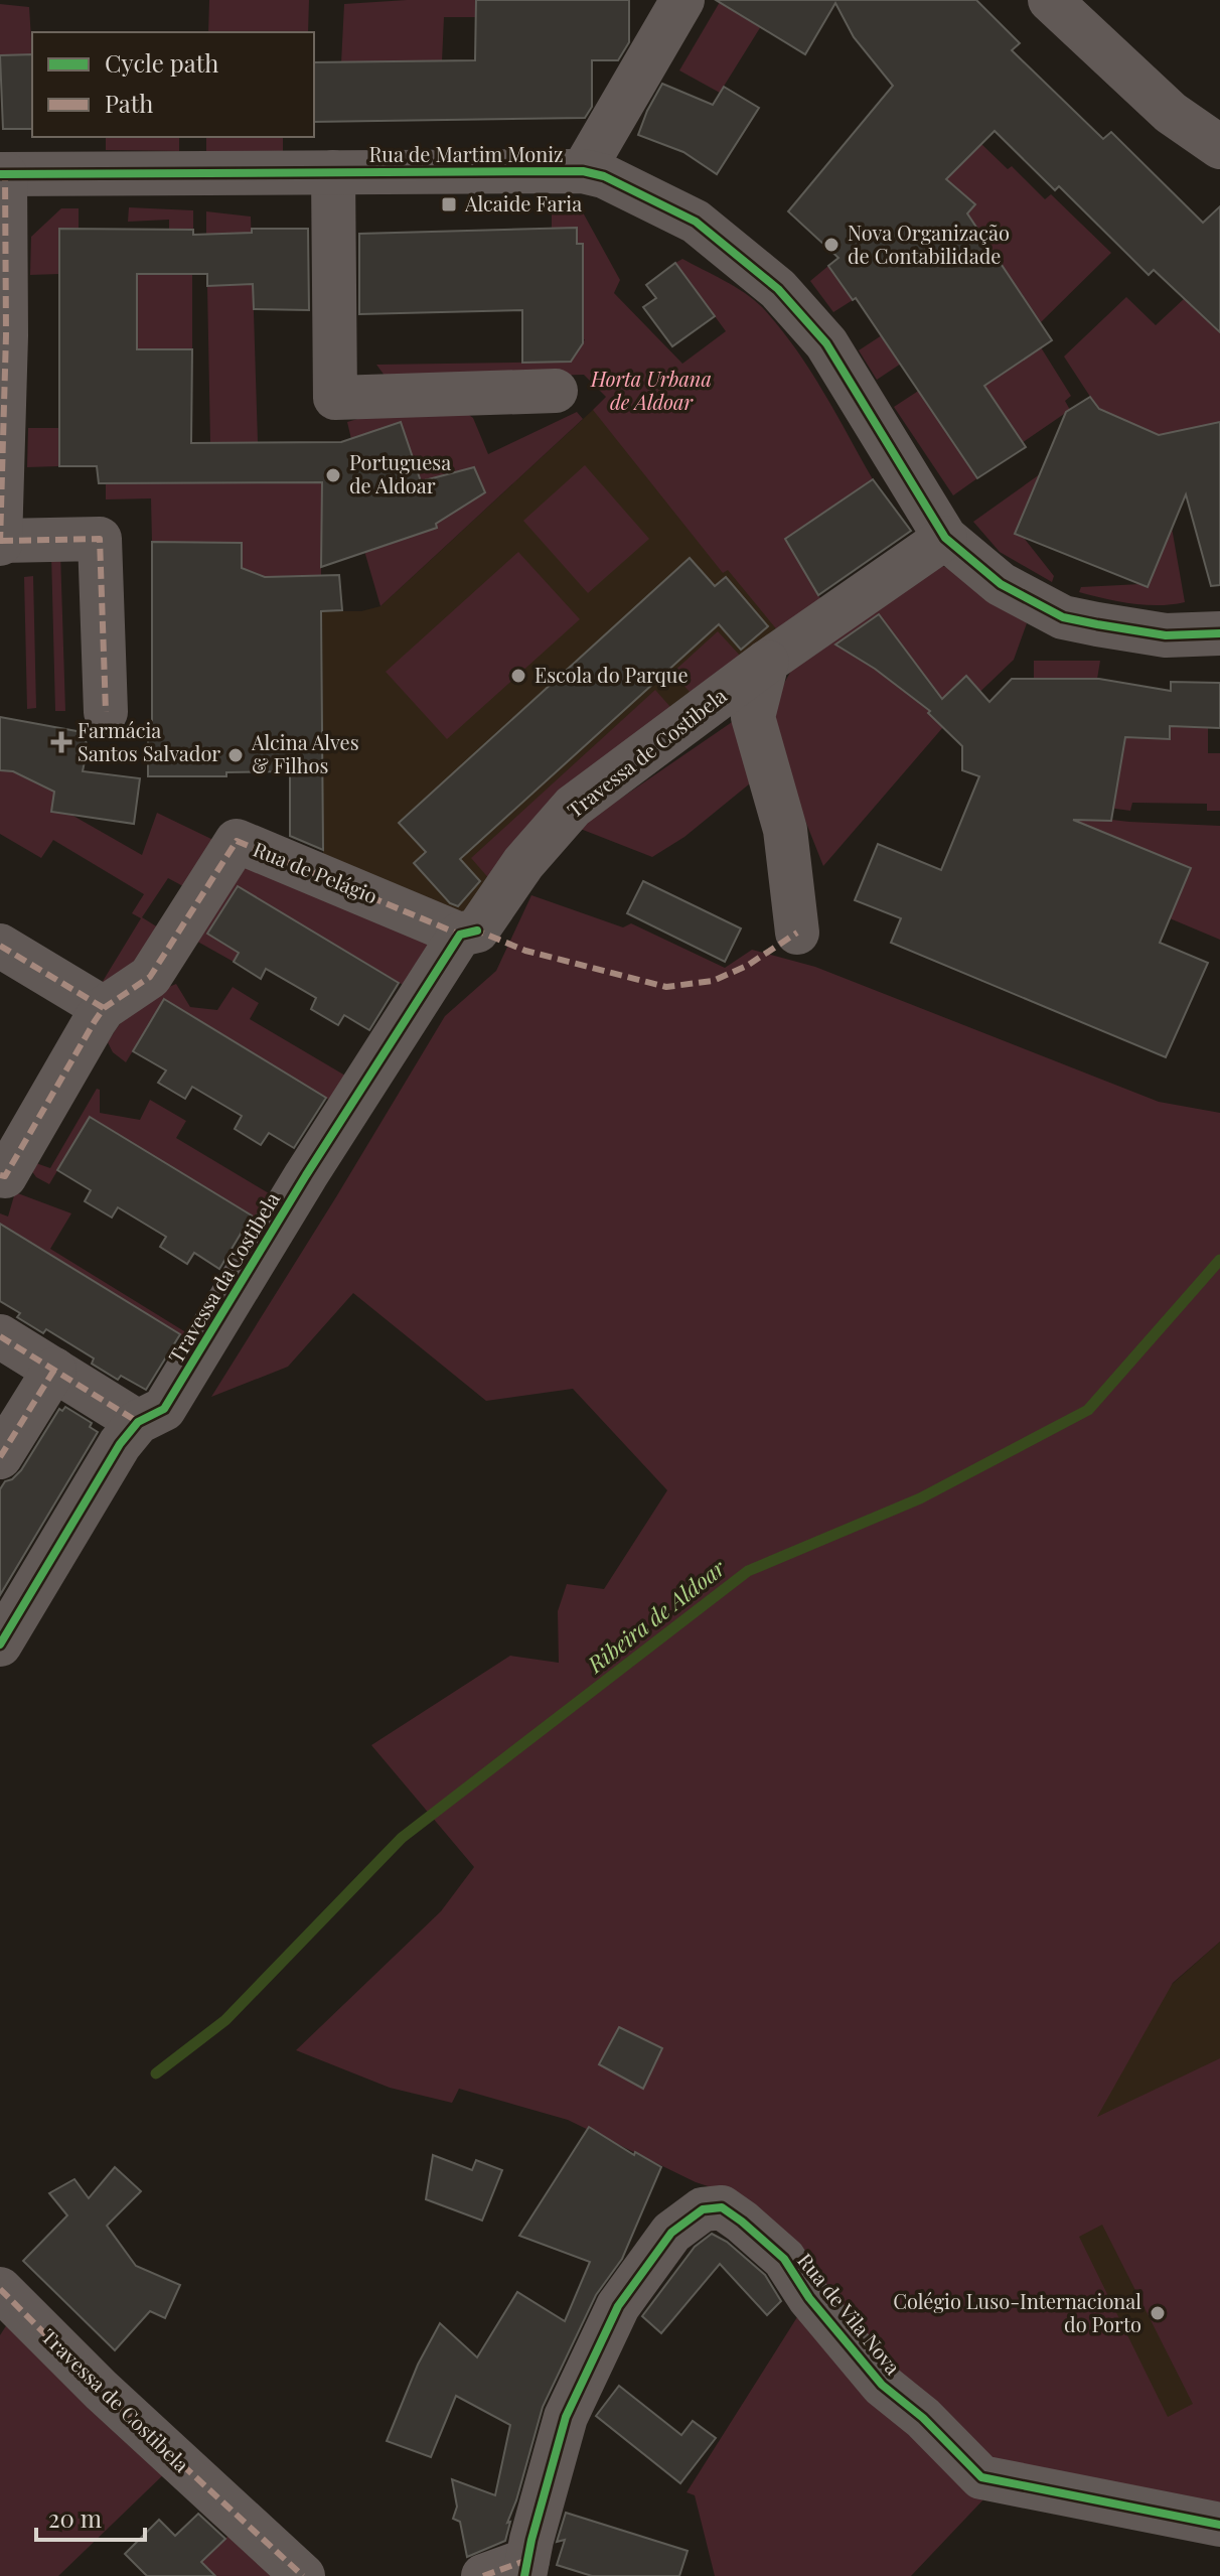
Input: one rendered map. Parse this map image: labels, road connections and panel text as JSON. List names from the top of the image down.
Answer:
{
  "streets": {
    "street": [
      "Rua de Martim Moniz",
      "Travessa de Costibela",
      "Rua de Pelágio",
      "Travessa da Costibela",
      "Rua de Vila Nova"
    ]
  },
  "crossings": [
    ["Rua de Martim Moniz", "Travessa de Costibela"],
    ["Travessa de Costibela", "Rua de Pelágio"],
    ["Travessa de Costibela", "Travessa da Costibela"],
    ["Rua de Pelágio", "Travessa da Costibela"]
  ],
  "water": ["Ribeira de Aldoar"],
  "parks": ["Horta Urbana de Aldoar"],
  "places": {
    "transit": ["Alcaide Faria"],
    "other": [
      "Nova Organização de Contabilidade",
      "Portuguesa de Aldoar",
      "Escola do Parque",
      "Alcina Alves & Filhos",
      "Colégio Luso-Internacional do Porto"
    ],
    "health": ["Farmácia Santos Salvador"]
  },
  "legend": ["Cycle path", "Path"],
  "scale_bar": "20 m"
}
